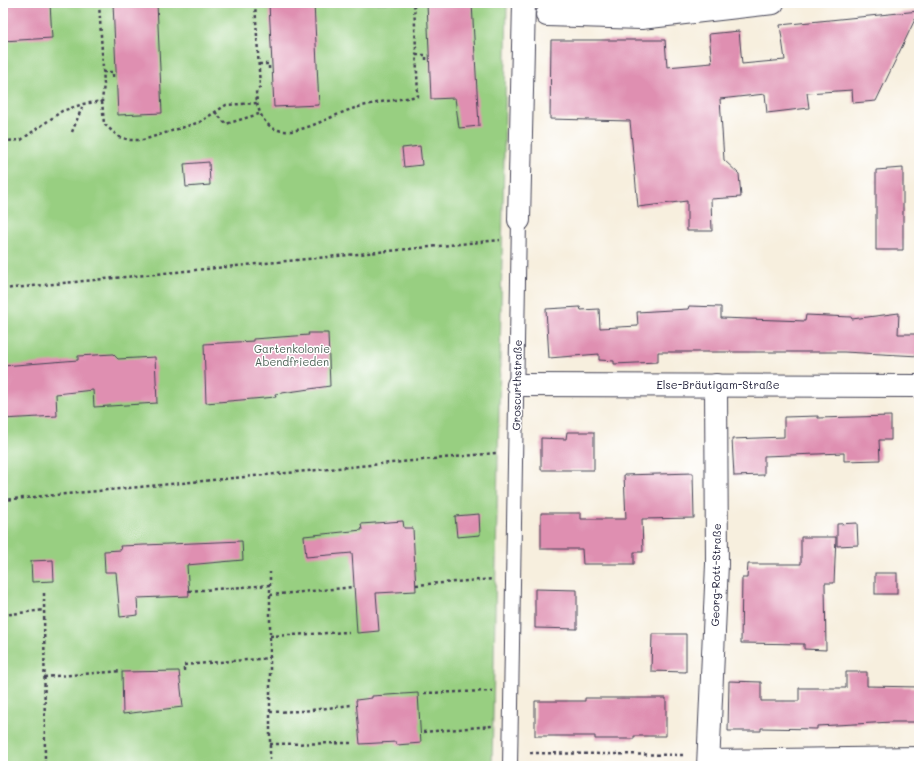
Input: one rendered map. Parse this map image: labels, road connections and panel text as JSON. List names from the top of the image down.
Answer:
{
  "streets": {
    "street": ["Groscurthstraße", "Else-Bräutigam-Straße", "Georg-Rott-Straße"]
  },
  "crossings": [
    ["Groscurthstraße", "Else-Bräutigam-Straße"],
    ["Else-Bräutigam-Straße", "Georg-Rott-Straße"]
  ],
  "parks": ["Gartenkolonie Abendfrieden"]
}
